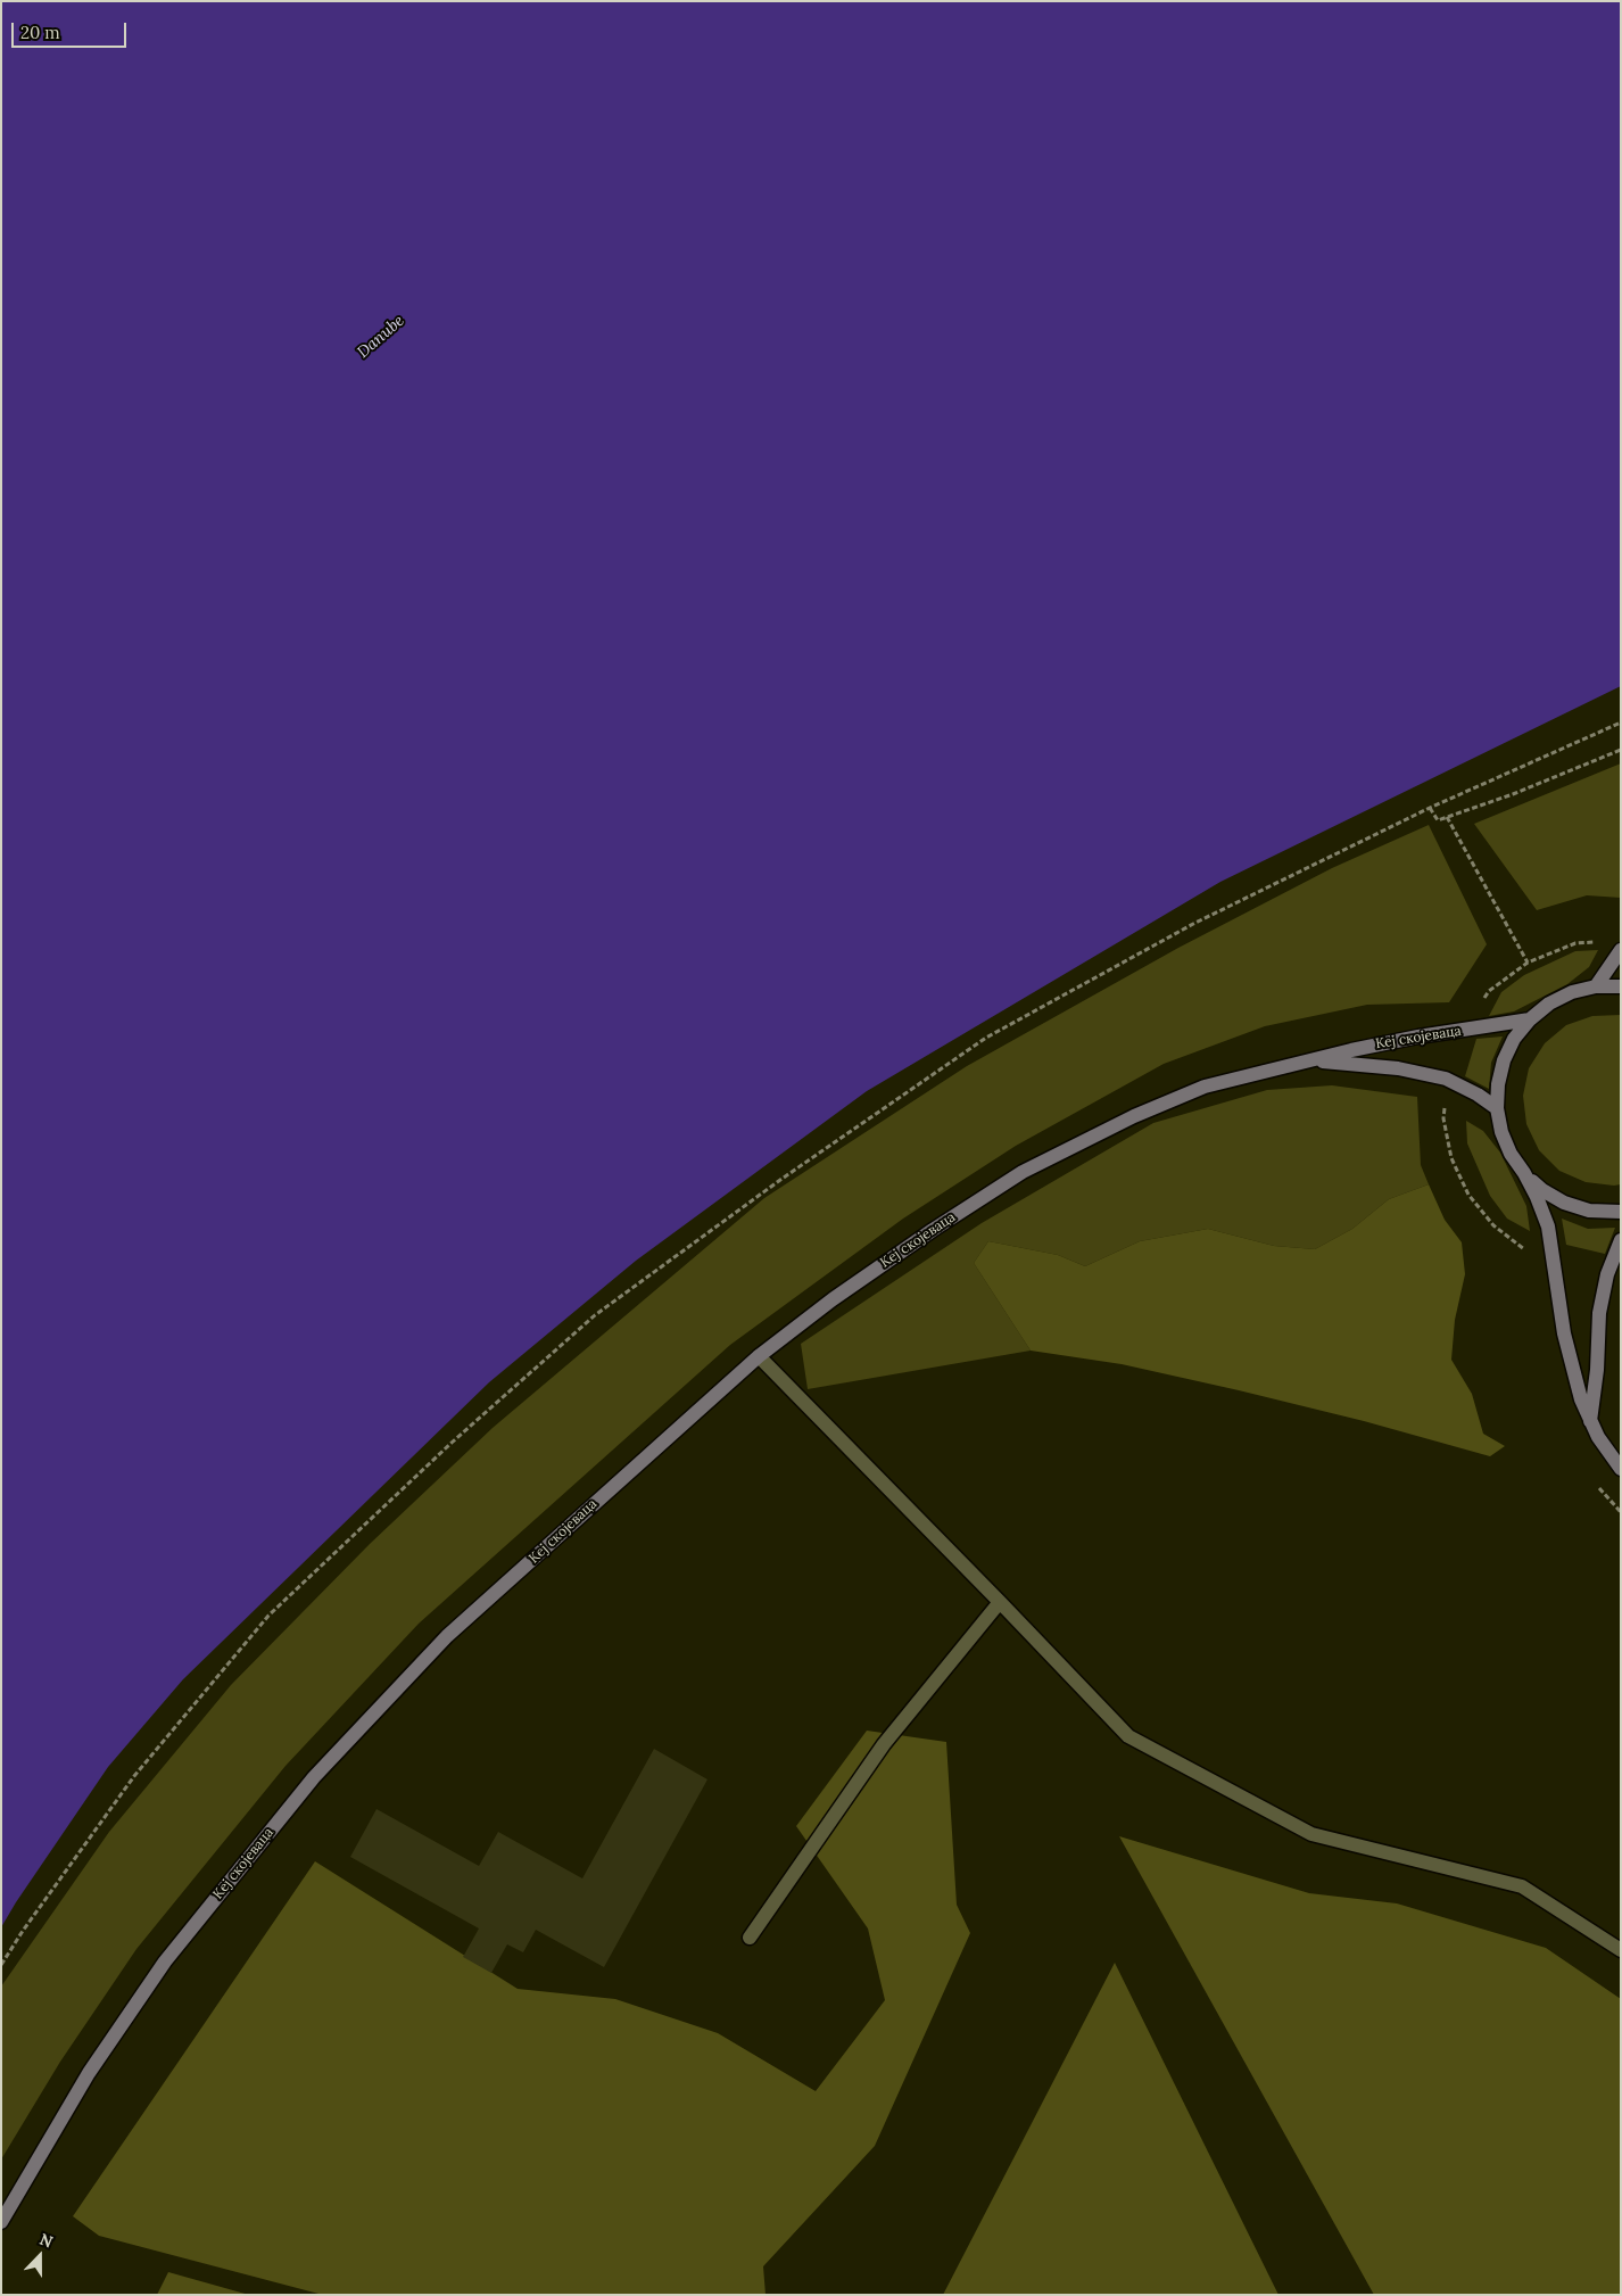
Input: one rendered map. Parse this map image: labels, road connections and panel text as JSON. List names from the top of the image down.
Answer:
{
  "streets": {
    "main road": ["Кеј скојеваца"]
  },
  "water": ["Danube"],
  "scale_bar": "20 m",
  "north": "top"
}
